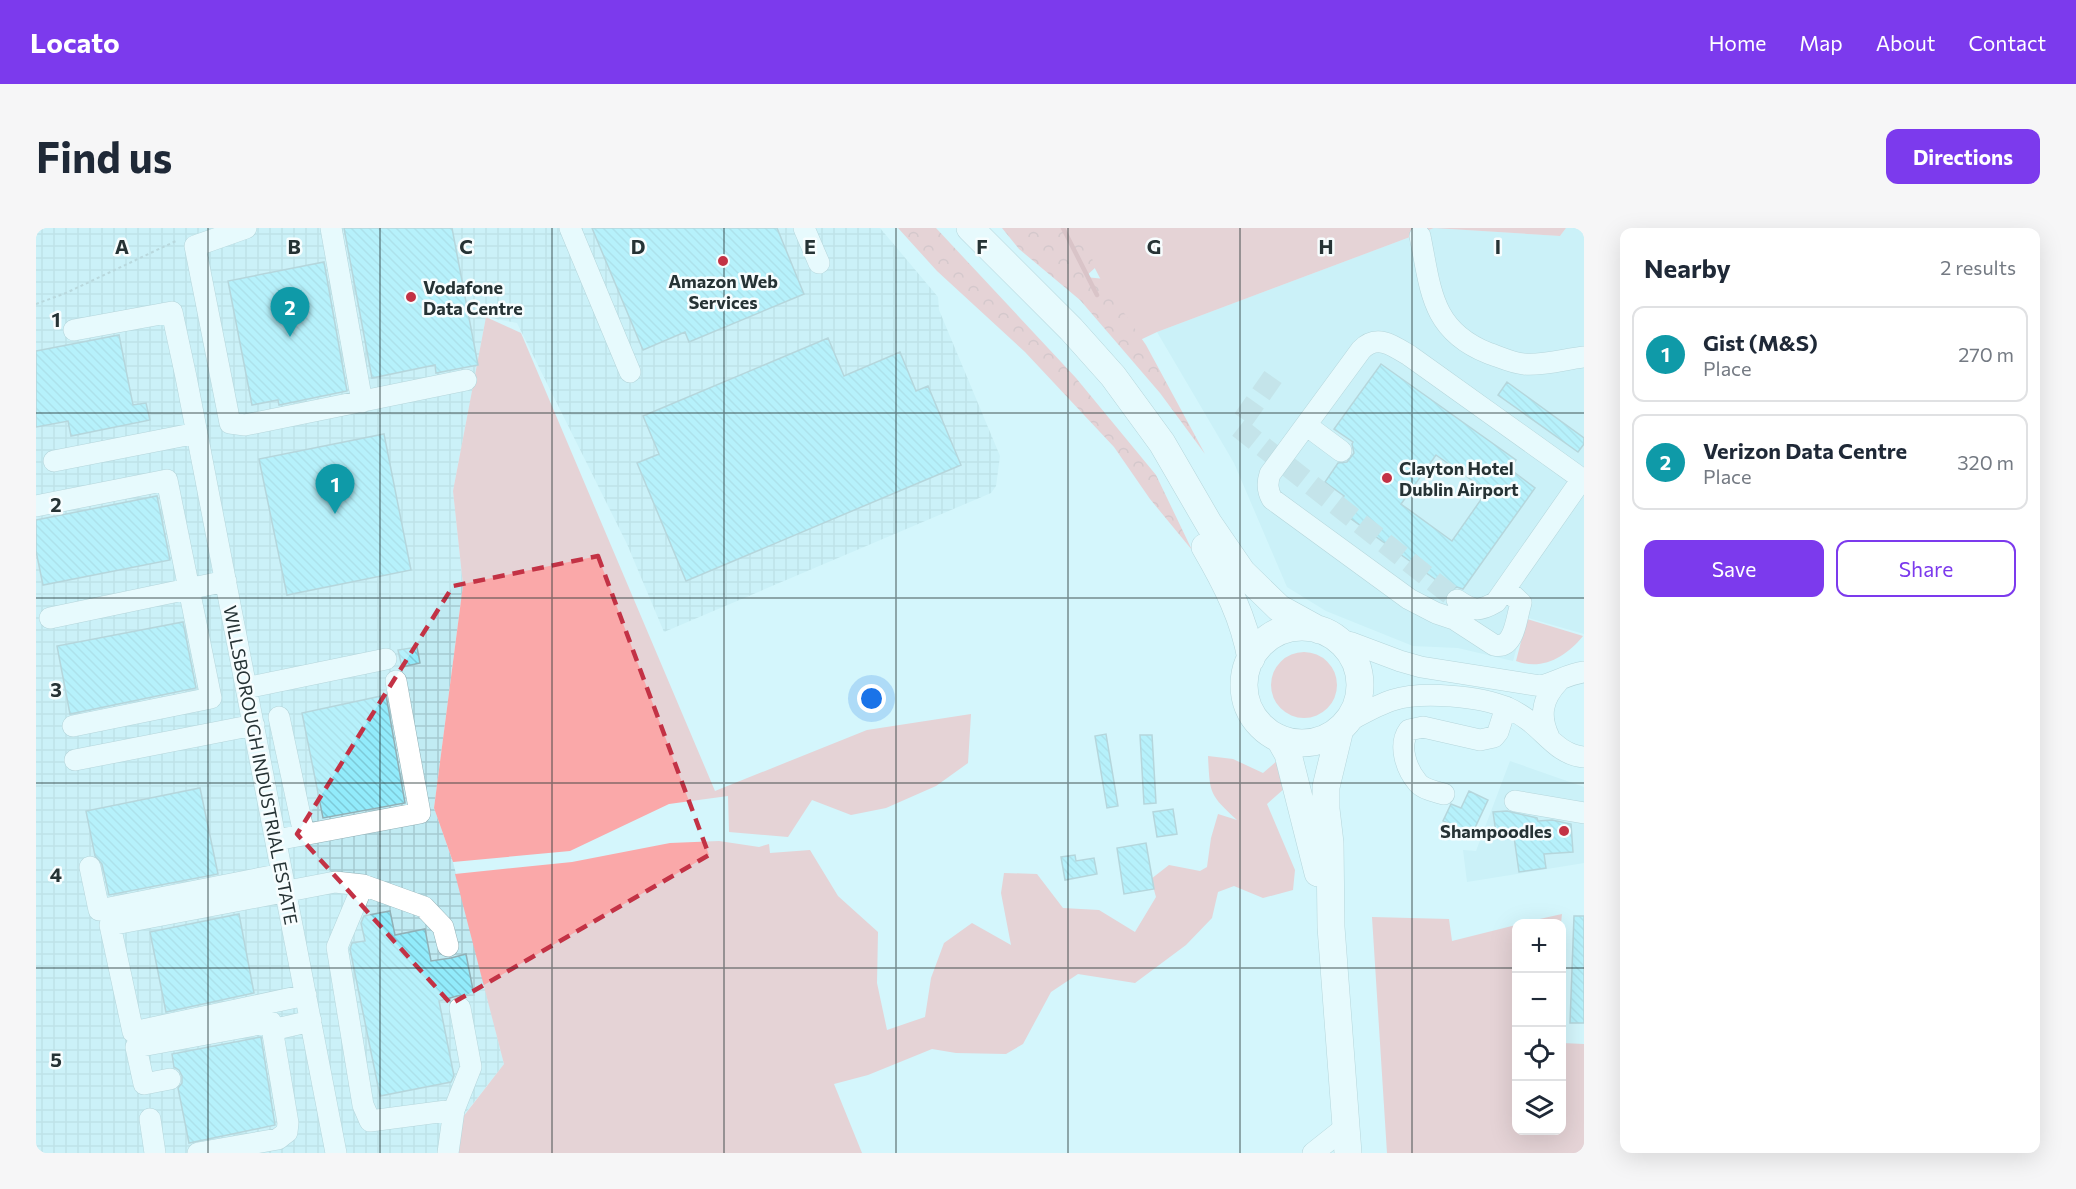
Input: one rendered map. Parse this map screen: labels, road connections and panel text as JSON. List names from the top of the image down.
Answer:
{
  "streets": {
    "street": ["WILLSBOROUGH INDUSTRIAL ESTATE"]
  },
  "places": [
    "Amazon Web Services",
    "Vodafone Data Centre",
    "Clayton Hotel Dublin Airport",
    "Shampoodles"
  ],
  "page": {
    "header": "Locato",
    "nav": [
      "Home",
      "Map",
      "About",
      "Contact"
    ],
    "buttons": [
      "Directions",
      ["Save", "Share"]
    ],
    "title": "Find us",
    "heading": ["Nearby", "2 results"],
    "pins": ["2", "1"],
    "list": [
      {
        "mark": "1",
        "name": "Gist (M&S)",
        "note": "Place",
        "value": "270 m"
      },
      {
        "mark": "2",
        "name": "Verizon Data Centre",
        "note": "Place",
        "value": "320 m"
      }
    ],
    "map_buttons": ["+", "−"]
  },
  "grid": {
    "columns": [
      "A",
      "B",
      "C",
      "D",
      "E",
      "F",
      "G",
      "H",
      "I"
    ],
    "rows": [
      "1",
      "2",
      "3",
      "4",
      "5"
    ]
  }
}
